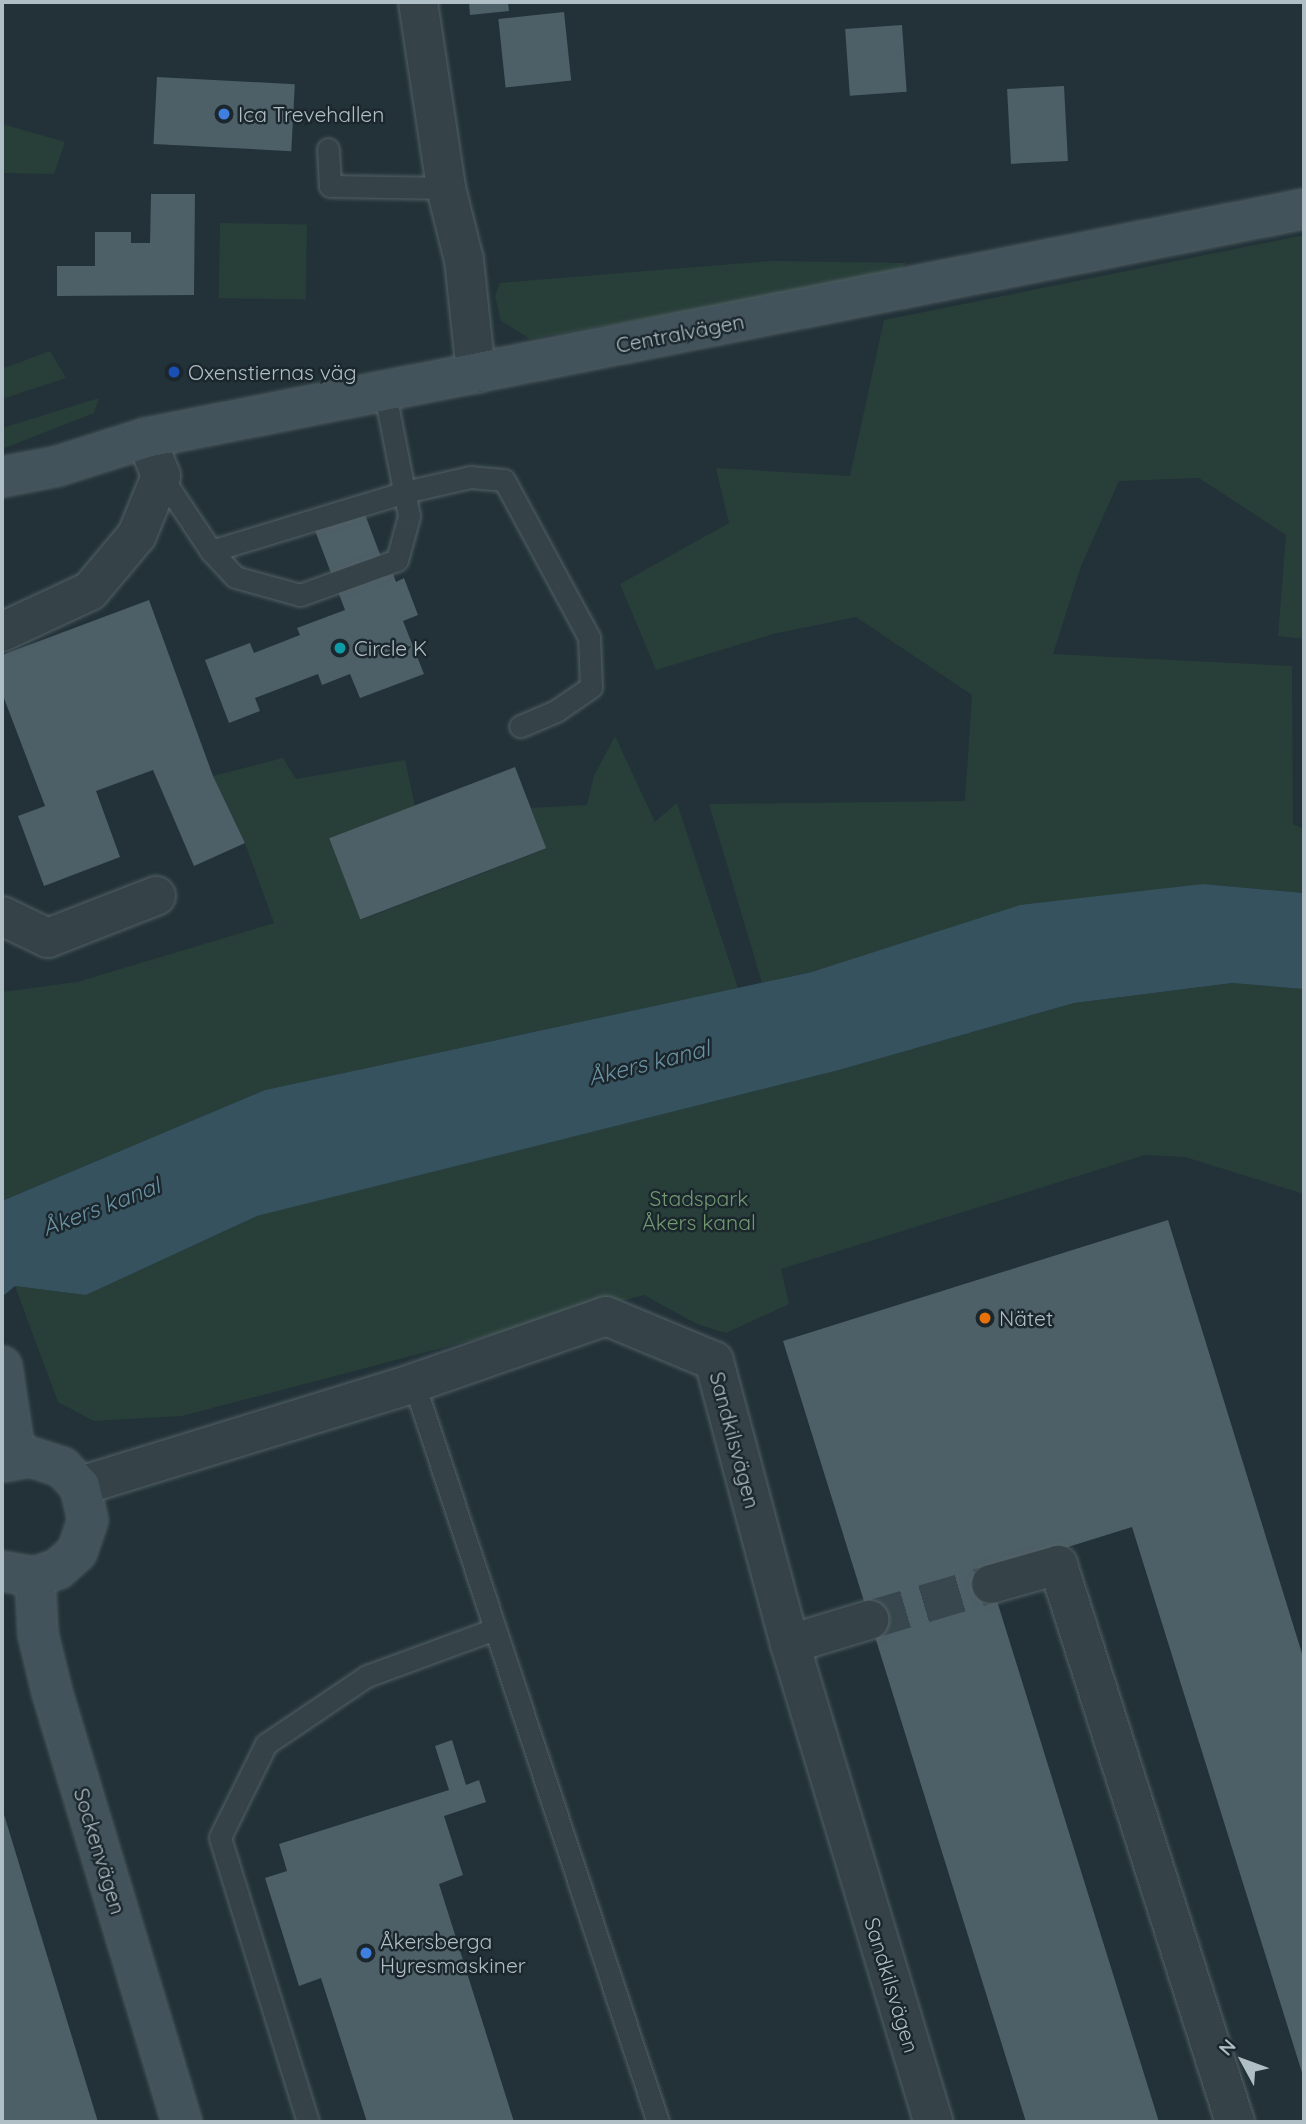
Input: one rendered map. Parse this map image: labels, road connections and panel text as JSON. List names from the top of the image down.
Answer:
{
  "streets": {
    "street": ["Centralvägen", "Sandkilsvägen", "Sockenvägen"]
  },
  "water": ["Åkers kanal"],
  "parks": ["Stadspark Åkers kanal"],
  "places": [
    "Ica Trevehallen",
    "Oxenstiernas väg",
    "Circle K",
    "Nätet",
    "Åkersberga Hyresmaskiner"
  ],
  "north": "top left"
}
